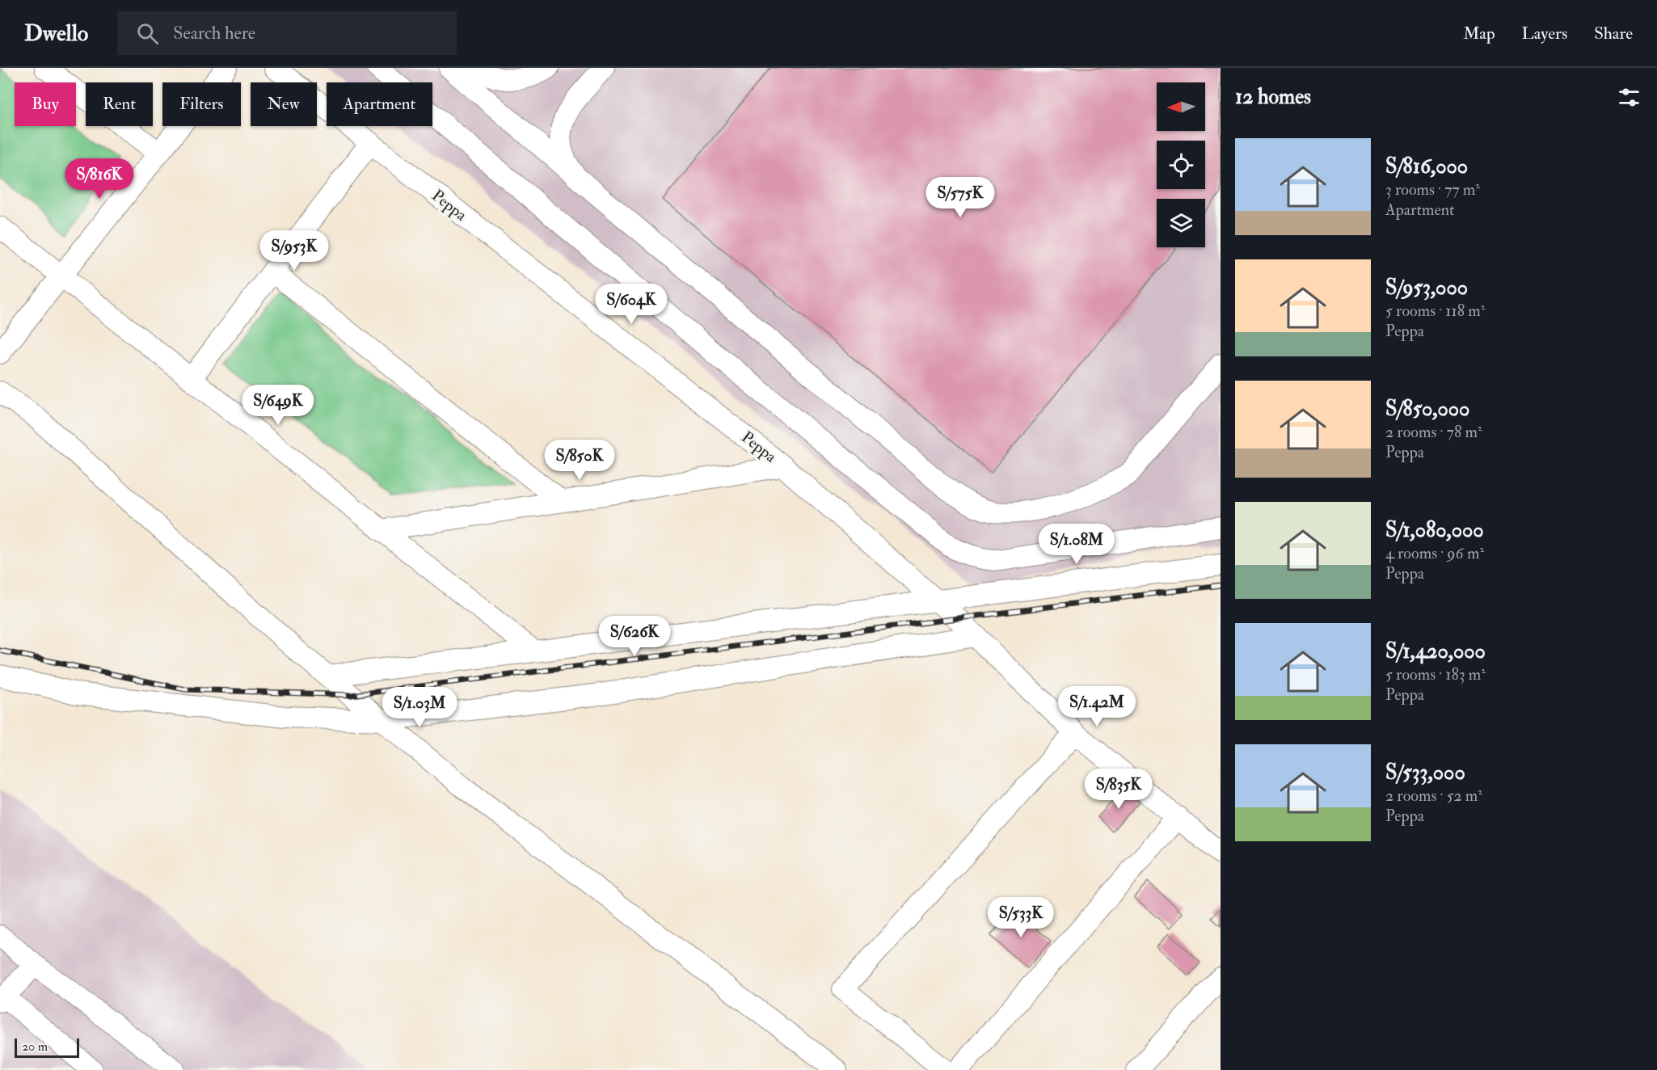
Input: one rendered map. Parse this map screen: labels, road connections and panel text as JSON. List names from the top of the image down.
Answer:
{
  "streets": {
    "street": ["Peppa"]
  },
  "scale_bar": "20 m",
  "north": "left",
  "page": {
    "header": "Dwello",
    "search": "Search here",
    "nav": ["Map", "Layers", "Share"],
    "heading": "12 homes",
    "chip": [
      "Buy",
      "Rent",
      "Filters",
      "New",
      "Apartment"
    ],
    "list": [
      {
        "name": "S/816,000",
        "note": "3 rooms · 77 m² · Apartment"
      },
      {
        "name": "S/953,000",
        "note": "5 rooms · 118 m² · Peppa"
      },
      {
        "name": "S/850,000",
        "note": "2 rooms · 78 m² · Peppa"
      },
      {
        "name": "S/1,080,000",
        "note": "4 rooms · 96 m² · Peppa"
      },
      {
        "name": "S/1,420,000",
        "note": "5 rooms · 183 m² · Peppa"
      },
      {
        "name": "S/533,000",
        "note": "2 rooms · 52 m² · Peppa"
      }
    ],
    "price": [
      "S/816K",
      "S/575K",
      "S/953K",
      "S/604K",
      "S/649K",
      "S/850K",
      "S/1.08M",
      "S/626K",
      "S/1.42M",
      "S/1.03M",
      "S/835K",
      "S/533K"
    ],
    "scale": "20 m"
  }
}
